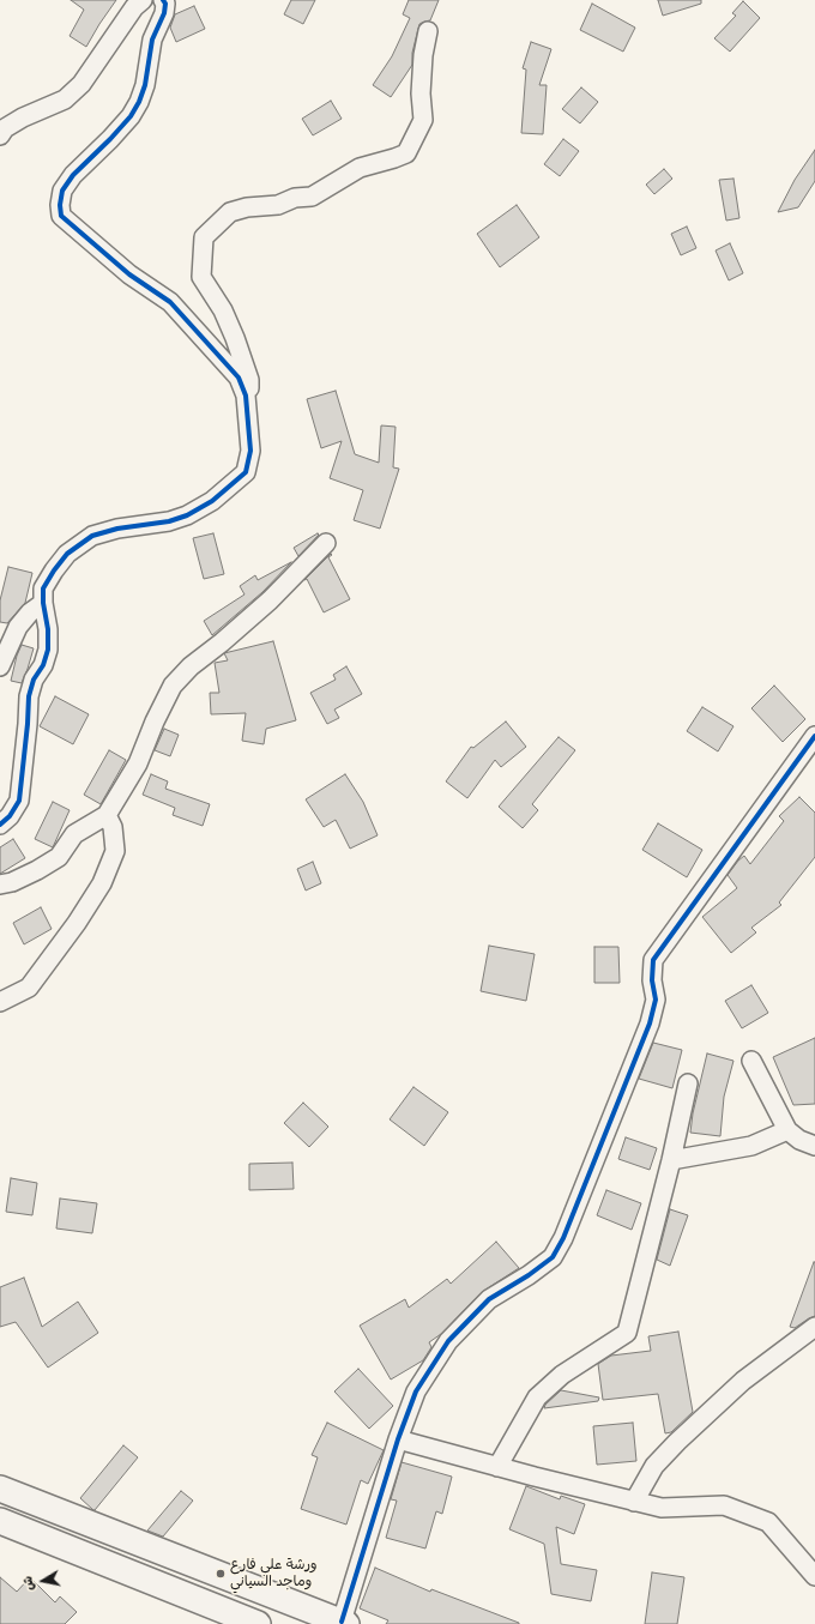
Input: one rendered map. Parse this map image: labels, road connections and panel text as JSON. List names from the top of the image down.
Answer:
{
  "places": ["ورشة علي فارع وماجد السياني"],
  "north": "left"
}
